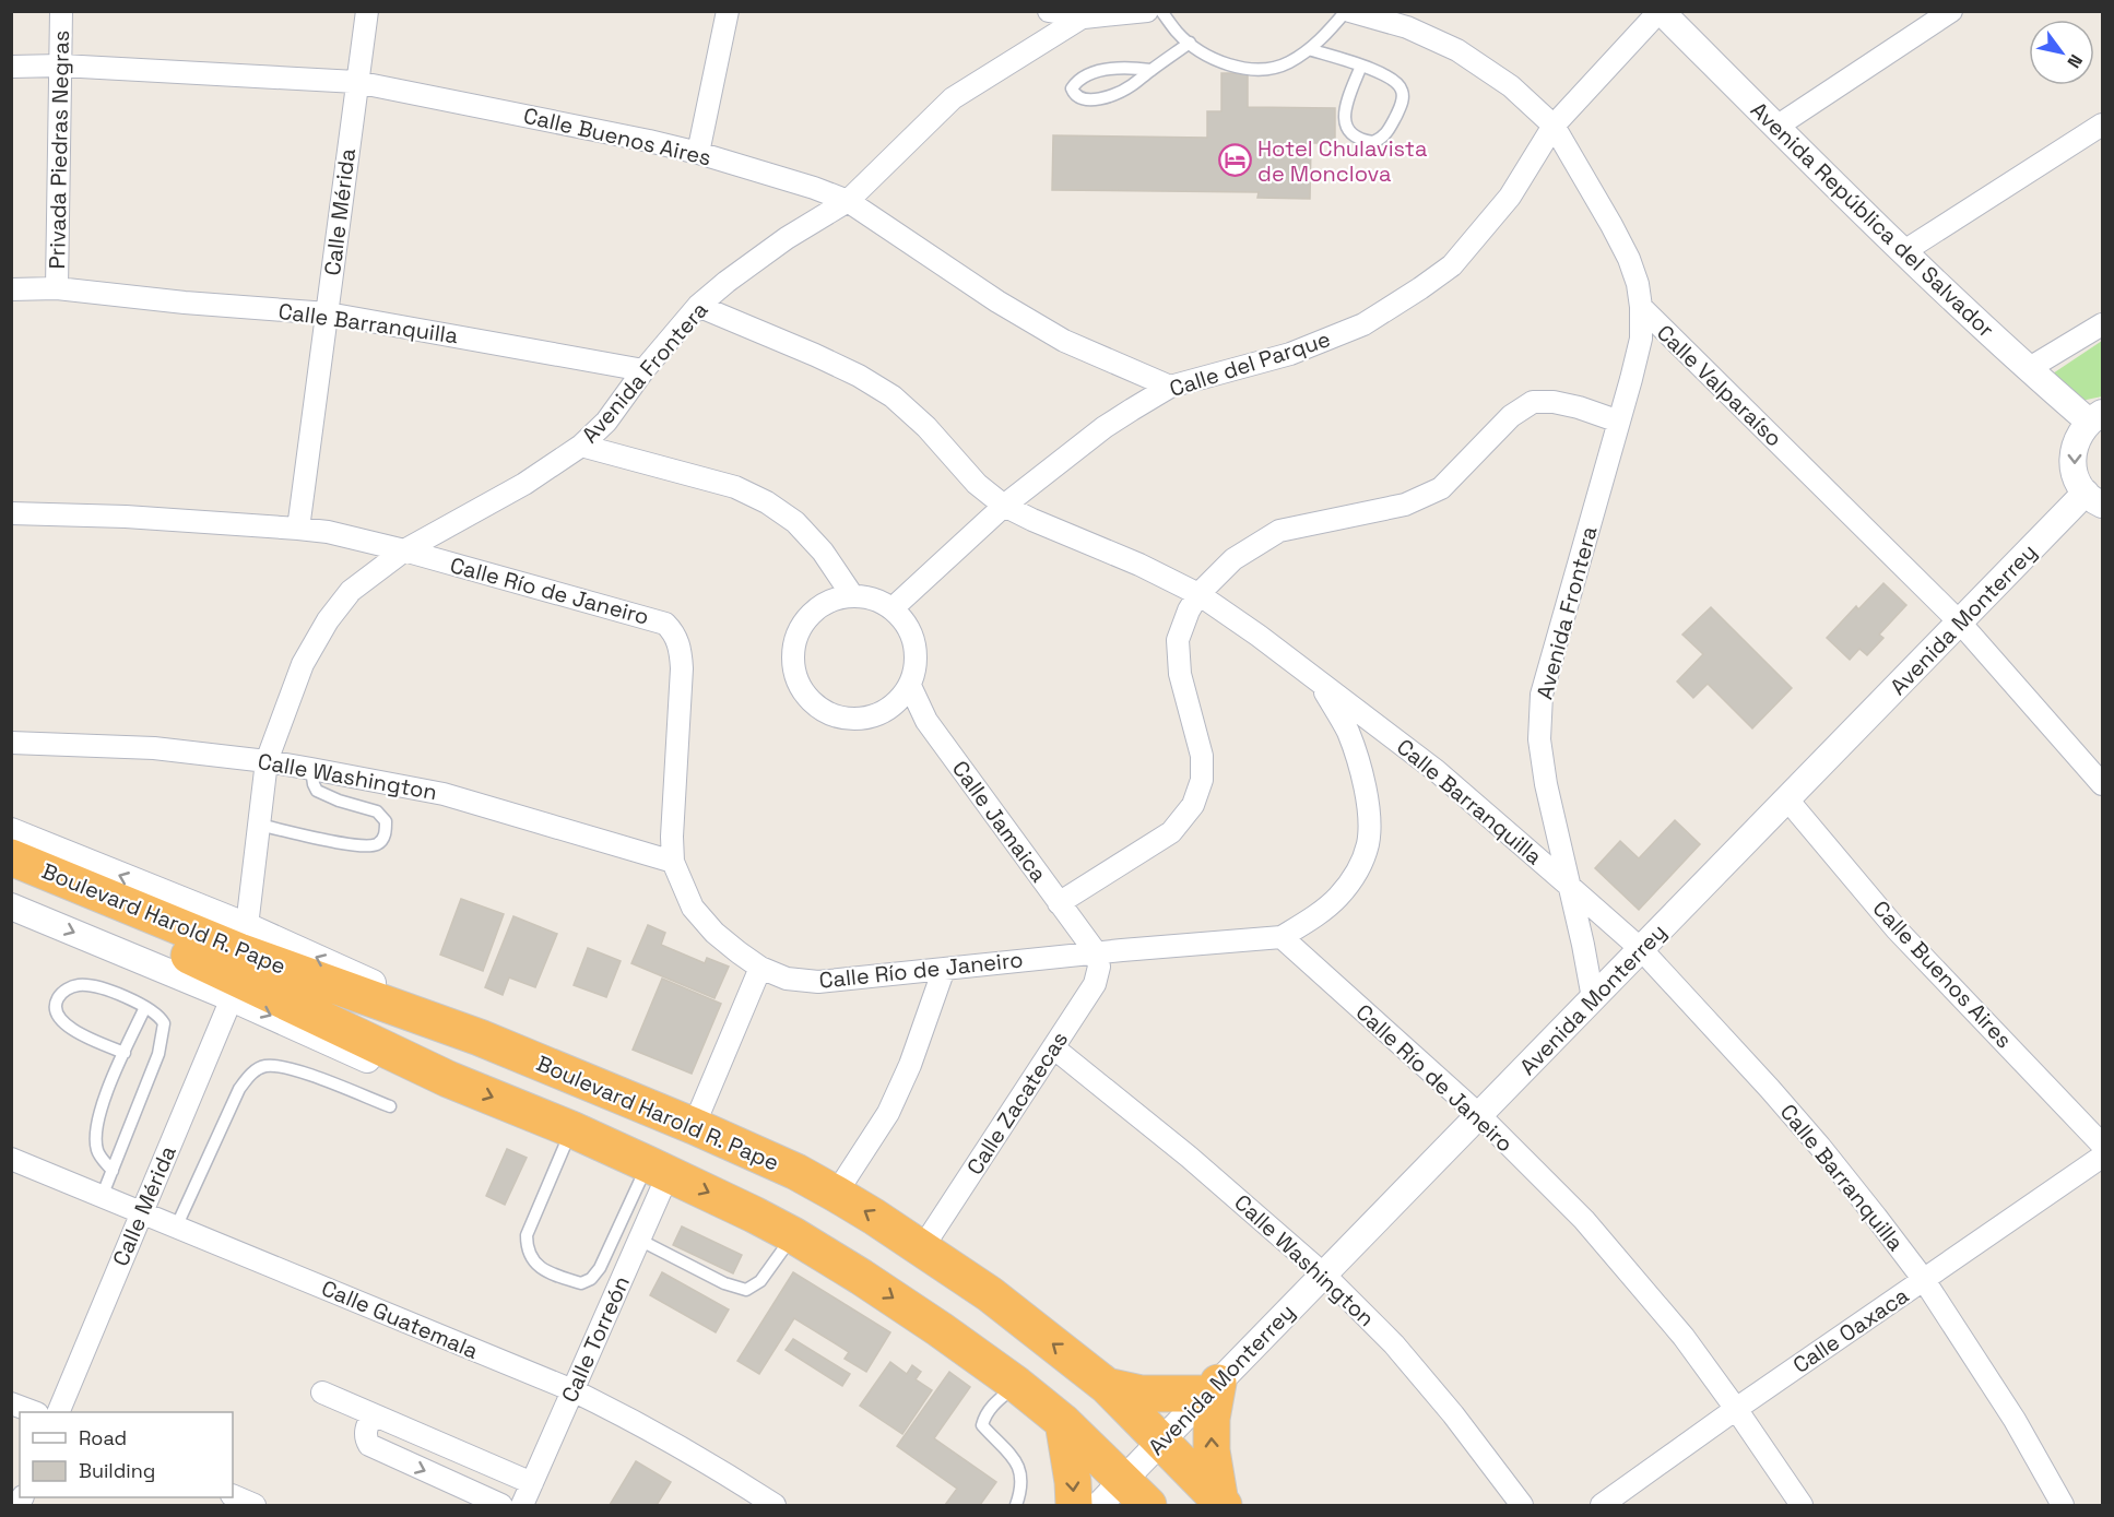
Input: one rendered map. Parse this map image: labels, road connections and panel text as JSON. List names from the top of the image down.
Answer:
{
  "streets": {
    "highway": ["Boulevard Harold R. Pape"],
    "street": [
      "Calle Buenos Aires",
      "Privada Piedras Negras",
      "Calle Mérida",
      "Avenida República del Salvador",
      "Calle Barranquilla",
      "Calle del Parque",
      "Avenida Frontera",
      "Calle Valparaíso",
      "Calle Río de Janeiro",
      "Avenida Monterrey",
      "Calle Washington",
      "Calle Jamaica",
      "Calle Zacatecas",
      "Calle Guatemala",
      "Calle Oaxaca",
      "Calle Torreón"
    ]
  },
  "crossings": [
    ["Calle Buenos Aires", "Privada Piedras Negras"],
    ["Calle Buenos Aires", "Calle Mérida"],
    ["Calle Buenos Aires", "Calle del Parque"],
    ["Calle Buenos Aires", "Avenida Frontera"],
    ["Calle Buenos Aires", "Avenida Monterrey"],
    ["Privada Piedras Negras", "Calle Barranquilla"],
    ["Calle Mérida", "Calle Barranquilla"],
    ["Calle Mérida", "Calle Río de Janeiro"],
    ["Calle Mérida", "Calle Guatemala"],
    ["Avenida República del Salvador", "Calle del Parque"],
    ["Calle Barranquilla", "Calle del Parque"],
    ["Calle Barranquilla", "Avenida Frontera"],
    ["Calle Barranquilla", "Avenida Monterrey"],
    ["Calle Barranquilla", "Calle Oaxaca"],
    ["Calle del Parque", "Calle Valparaíso"],
    ["Calle del Parque", "Calle Jamaica"],
    ["Avenida Frontera", "Calle Valparaíso"],
    ["Avenida Frontera", "Calle Río de Janeiro"],
    ["Avenida Frontera", "Avenida Monterrey"],
    ["Avenida Frontera", "Calle Washington"],
    ["Calle Valparaíso", "Avenida Monterrey"],
    ["Calle Río de Janeiro", "Avenida Monterrey"],
    ["Calle Río de Janeiro", "Calle Washington"],
    ["Calle Río de Janeiro", "Calle Jamaica"],
    ["Calle Río de Janeiro", "Calle Zacatecas"],
    ["Calle Río de Janeiro", "Calle Oaxaca"],
    ["Avenida Monterrey", "Calle Washington"],
    ["Avenida Monterrey", "Boulevard Harold R. Pape"],
    ["Calle Washington", "Calle Zacatecas"],
    ["Calle Jamaica", "Calle Zacatecas"],
    ["Boulevard Harold R. Pape", "Calle Zacatecas"],
    ["Boulevard Harold R. Pape", "Calle Torreón"],
    ["Calle Guatemala", "Calle Torreón"]
  ],
  "places": {
    "hotel": ["Hotel Chulavista de Monclova"]
  },
  "legend": ["Road", "Building"],
  "north": "bottom right"
}
